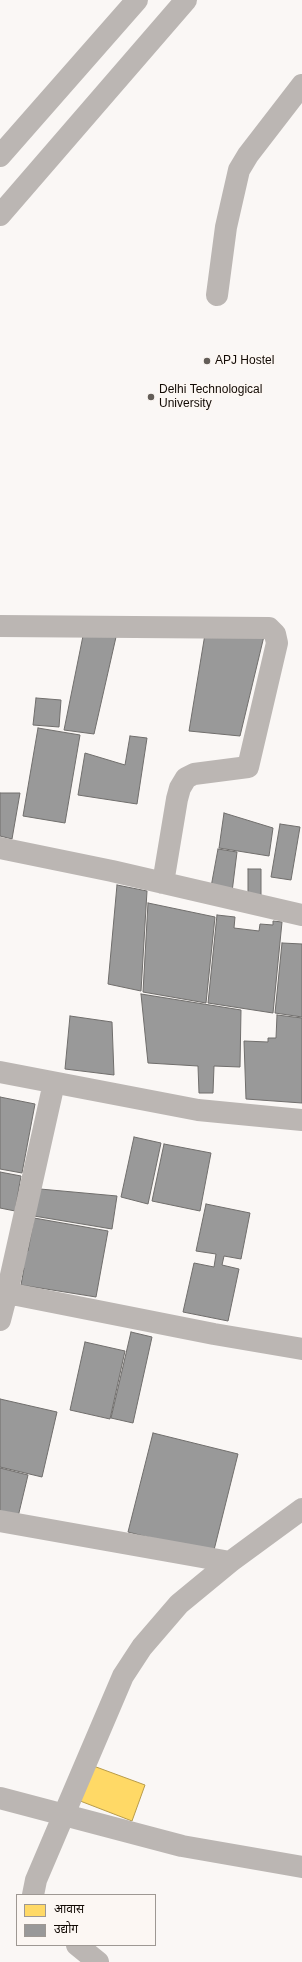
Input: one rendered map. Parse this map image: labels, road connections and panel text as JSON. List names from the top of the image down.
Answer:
{
  "places": ["APJ Hostel", "Delhi Technological University"],
  "legend": ["आवास", "उद्योग"]
}
